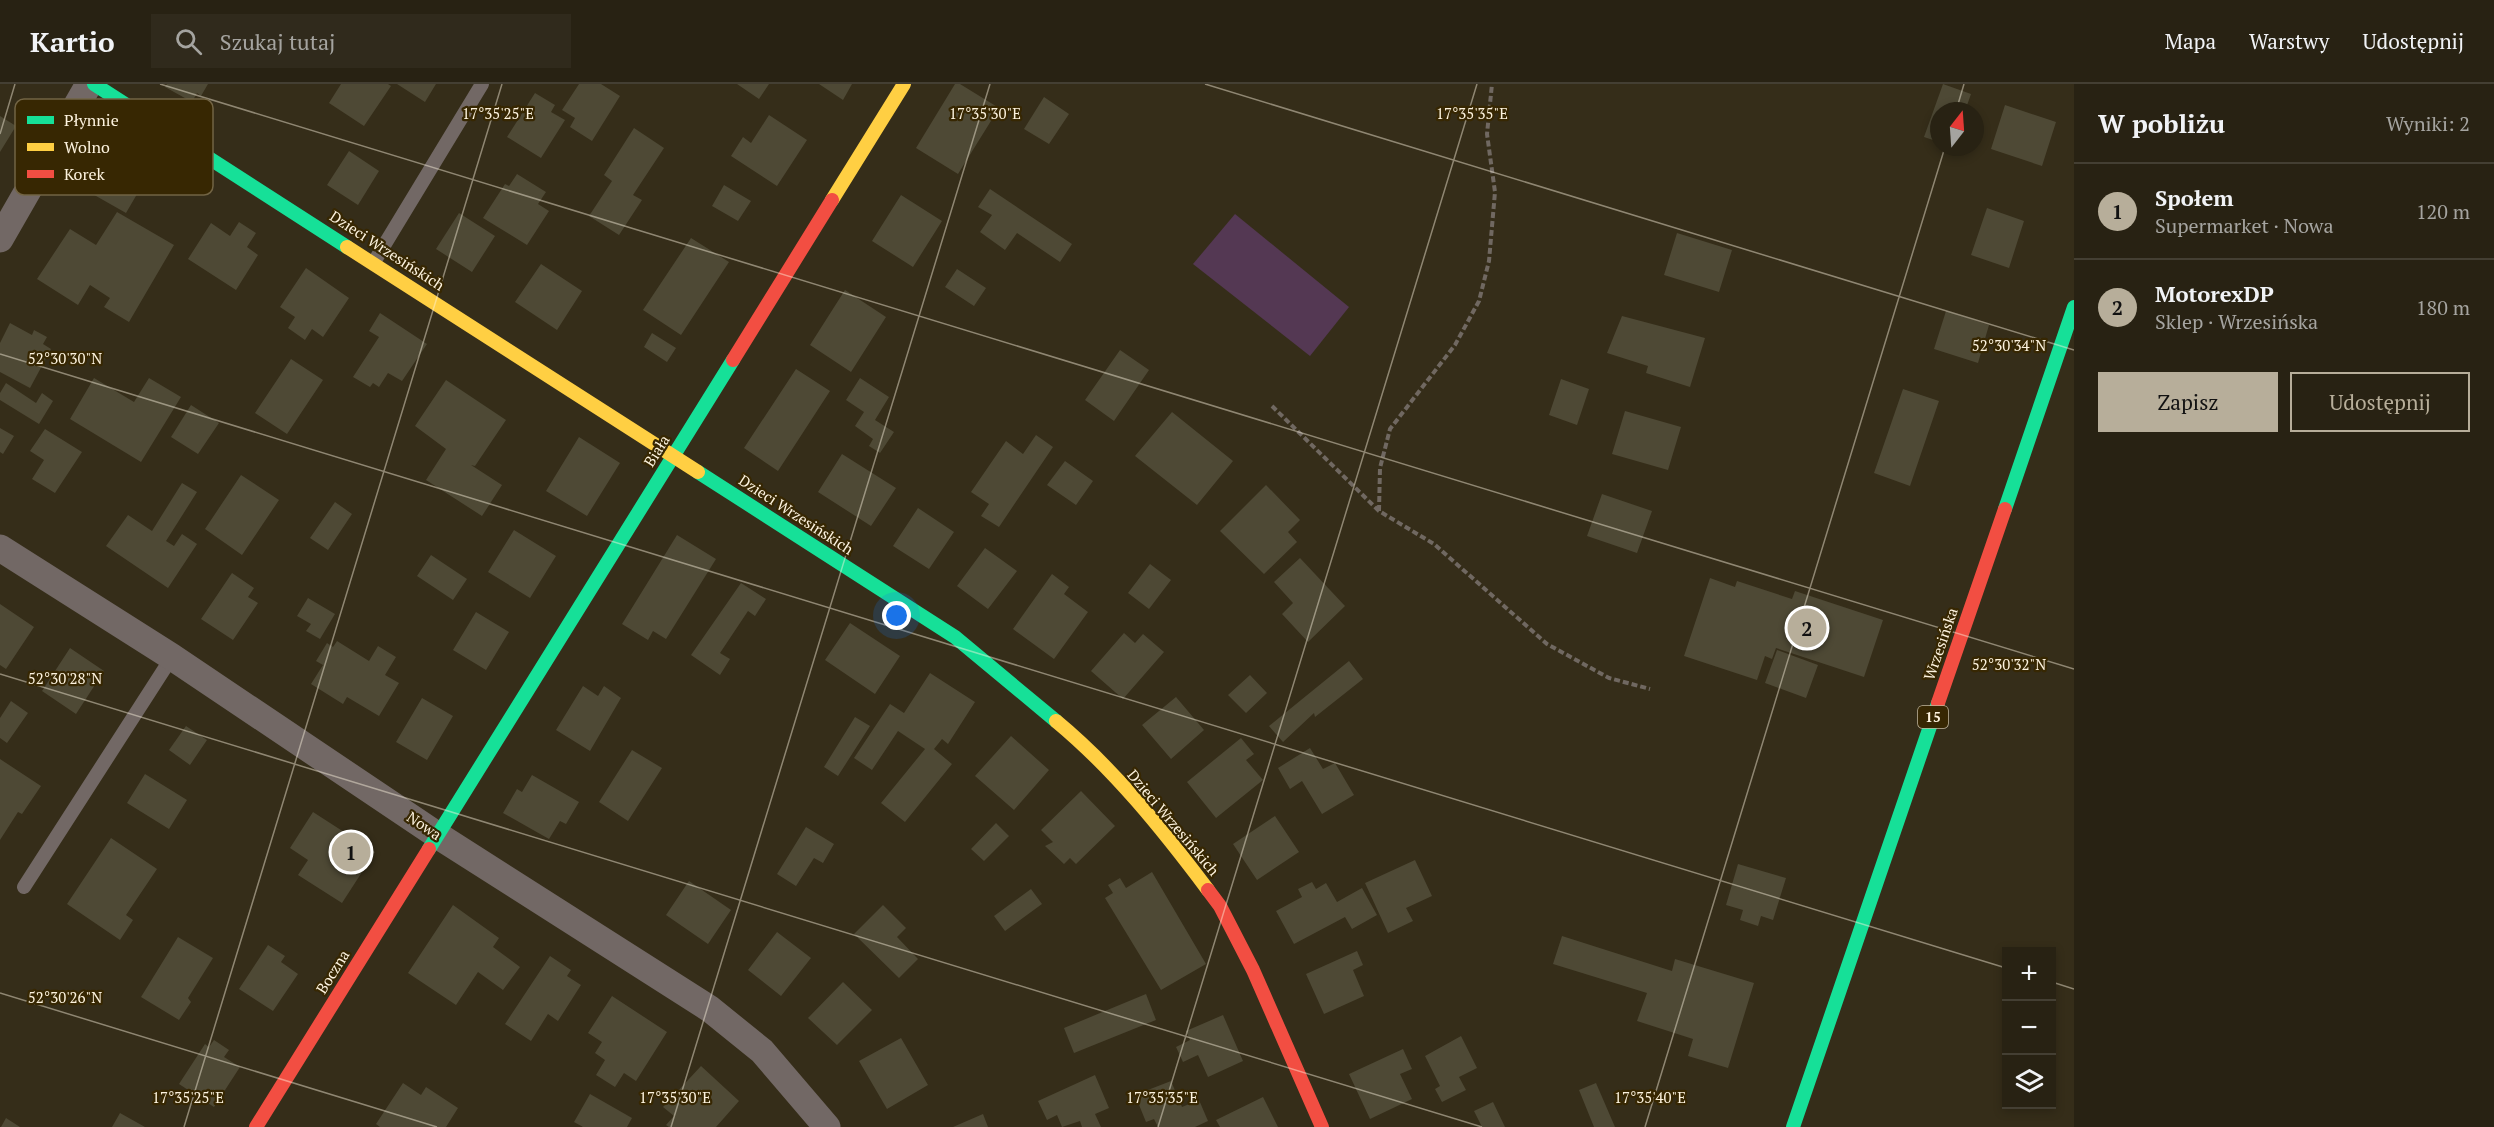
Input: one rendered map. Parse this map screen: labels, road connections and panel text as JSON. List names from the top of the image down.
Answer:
{
  "streets": {
    "street": [
      "Dzieci Wrzesińskich",
      "Biała",
      "Wrzesińska",
      "15",
      "Nowa",
      "Boczna"
    ]
  },
  "crossings": [
    ["Dzieci Wrzesińskich", "Biała"],
    ["Biała", "Nowa"],
    ["Biała", "Boczna"],
    ["Nowa", "Boczna"]
  ],
  "legend": ["Płynnie", "Wolno", "Korek"],
  "north": "top",
  "page": {
    "header": "Kartio",
    "search": "Szukaj tutaj",
    "nav": ["Mapa", "Warstwy", "Udostępnij"],
    "heading": ["W pobliżu", "Wyniki: 2"],
    "list": [
      {
        "mark": "1",
        "name": "Społem",
        "note": "Supermarket · Nowa",
        "value": "120 m"
      },
      {
        "mark": "2",
        "name": "MotorexDP",
        "note": "Sklep · Wrzesińska",
        "value": "180 m"
      }
    ],
    "buttons": ["Zapisz", "Udostępnij"],
    "pins": ["2", "1"],
    "map_buttons": ["+", "−"]
  },
  "coordinates": [
    "17°35'25\"E",
    "17°35'30\"E",
    "17°35'35\"E",
    "52°30'34\"N",
    "52°30'30\"N",
    "52°30'32\"N",
    "52°30'28\"N",
    "52°30'26\"N",
    "17°35'40\"E"
  ]
}
